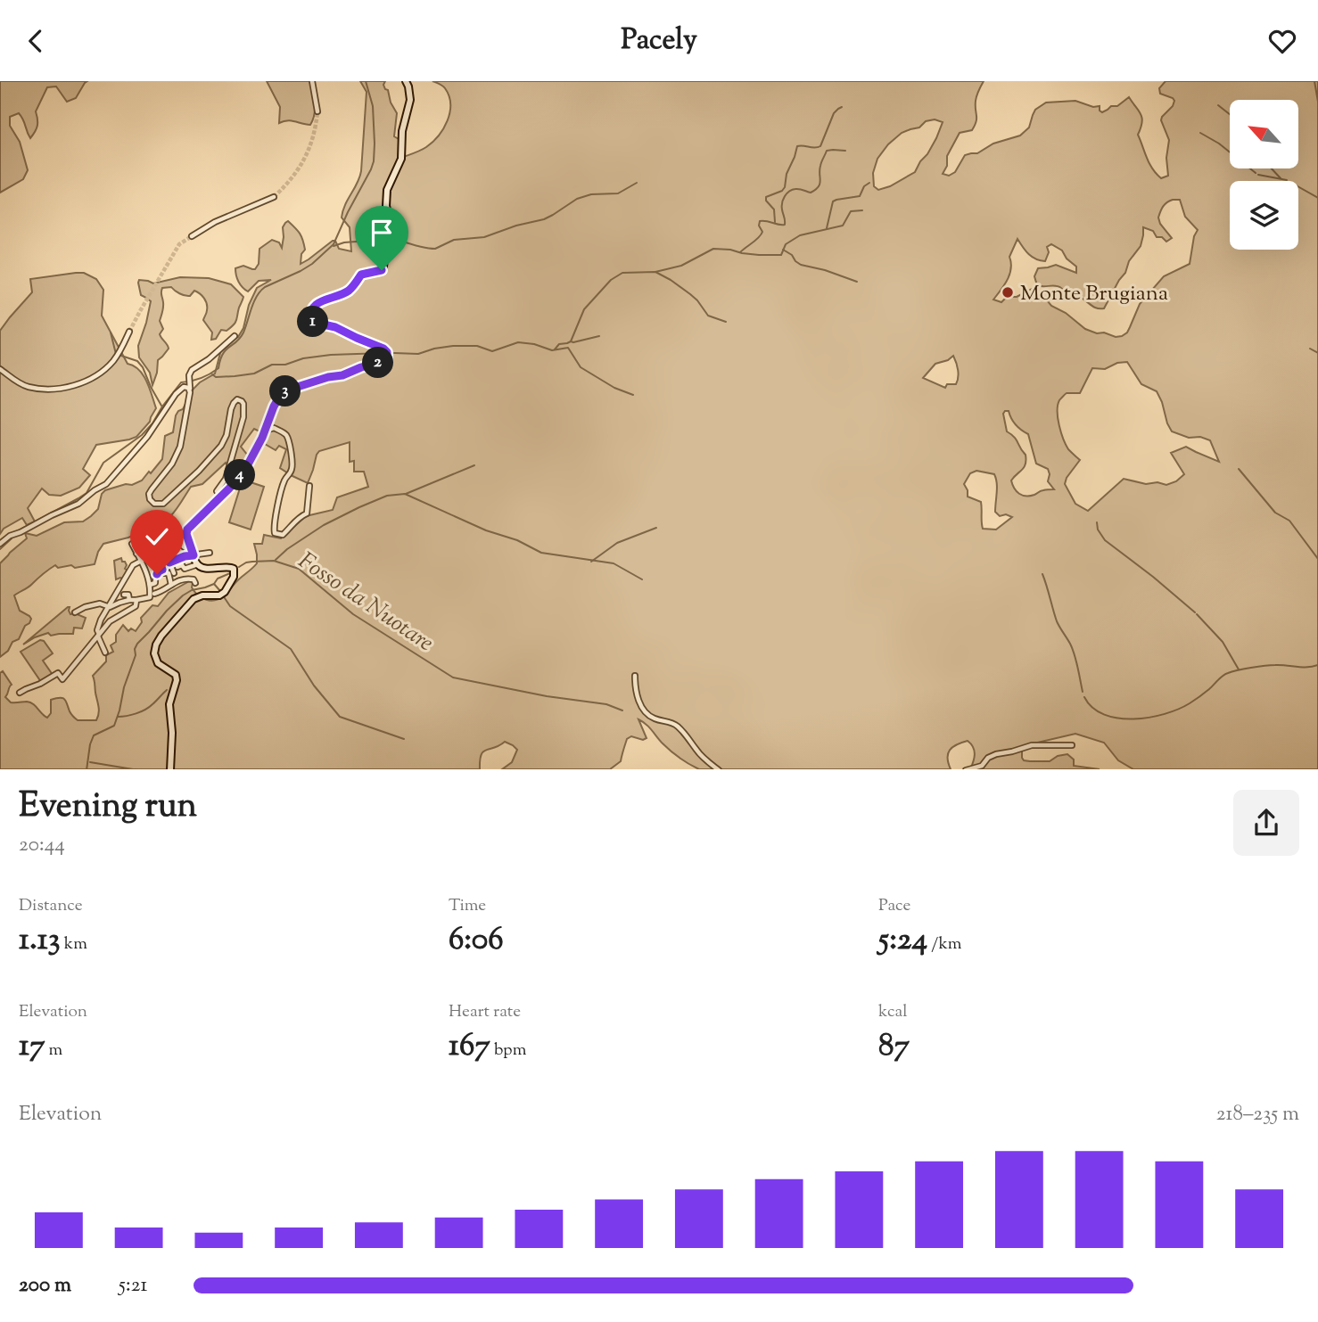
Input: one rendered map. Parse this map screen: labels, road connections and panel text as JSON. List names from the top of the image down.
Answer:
{
  "water": ["Fosso da Nuotare"],
  "places": ["Monte Brugiana"],
  "north": "top left",
  "page": {
    "header": "Pacely",
    "pins": [
      "1",
      "2",
      "3",
      "4"
    ],
    "heading": ["Evening run", "20:44"],
    "stats": [
      ["Distance", "1.13 km"],
      ["Time", "6:06"],
      ["Pace", "5:24 /km"],
      ["Elevation", "17 m"],
      ["Heart rate", "167 bpm"],
      ["kcal", "87"]
    ],
    "chart": ["Elevation", "218–235 m"],
    "list": [
      {
        "name": "200 m",
        "note": "5:21"
      }
    ]
  }
}
